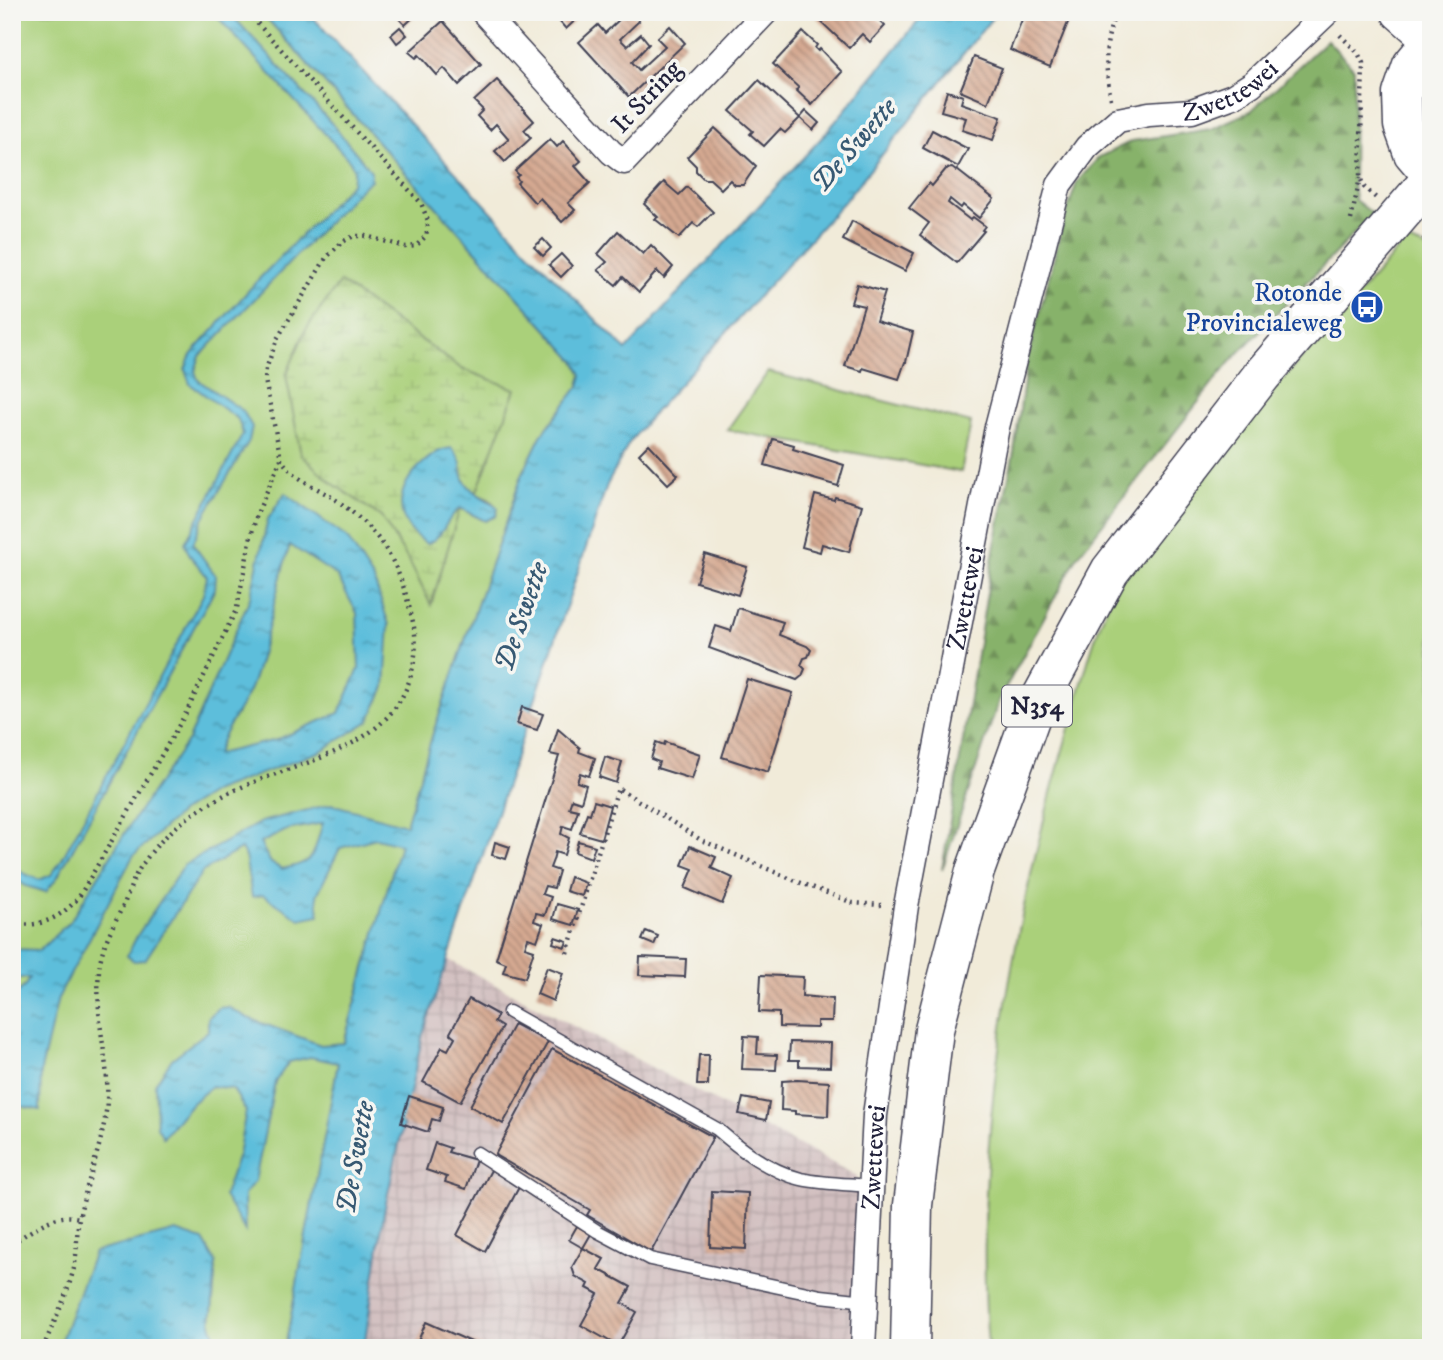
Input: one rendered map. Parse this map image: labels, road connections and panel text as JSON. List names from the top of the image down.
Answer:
{
  "streets": {
    "main road": ["Zwettewei", "N354"],
    "street": ["It String"]
  },
  "crossings": [
    ["Zwettewei", "N354"]
  ],
  "water": ["De Swette"],
  "places": {
    "bus stop": ["Rotonde Provincialeweg"]
  }
}
